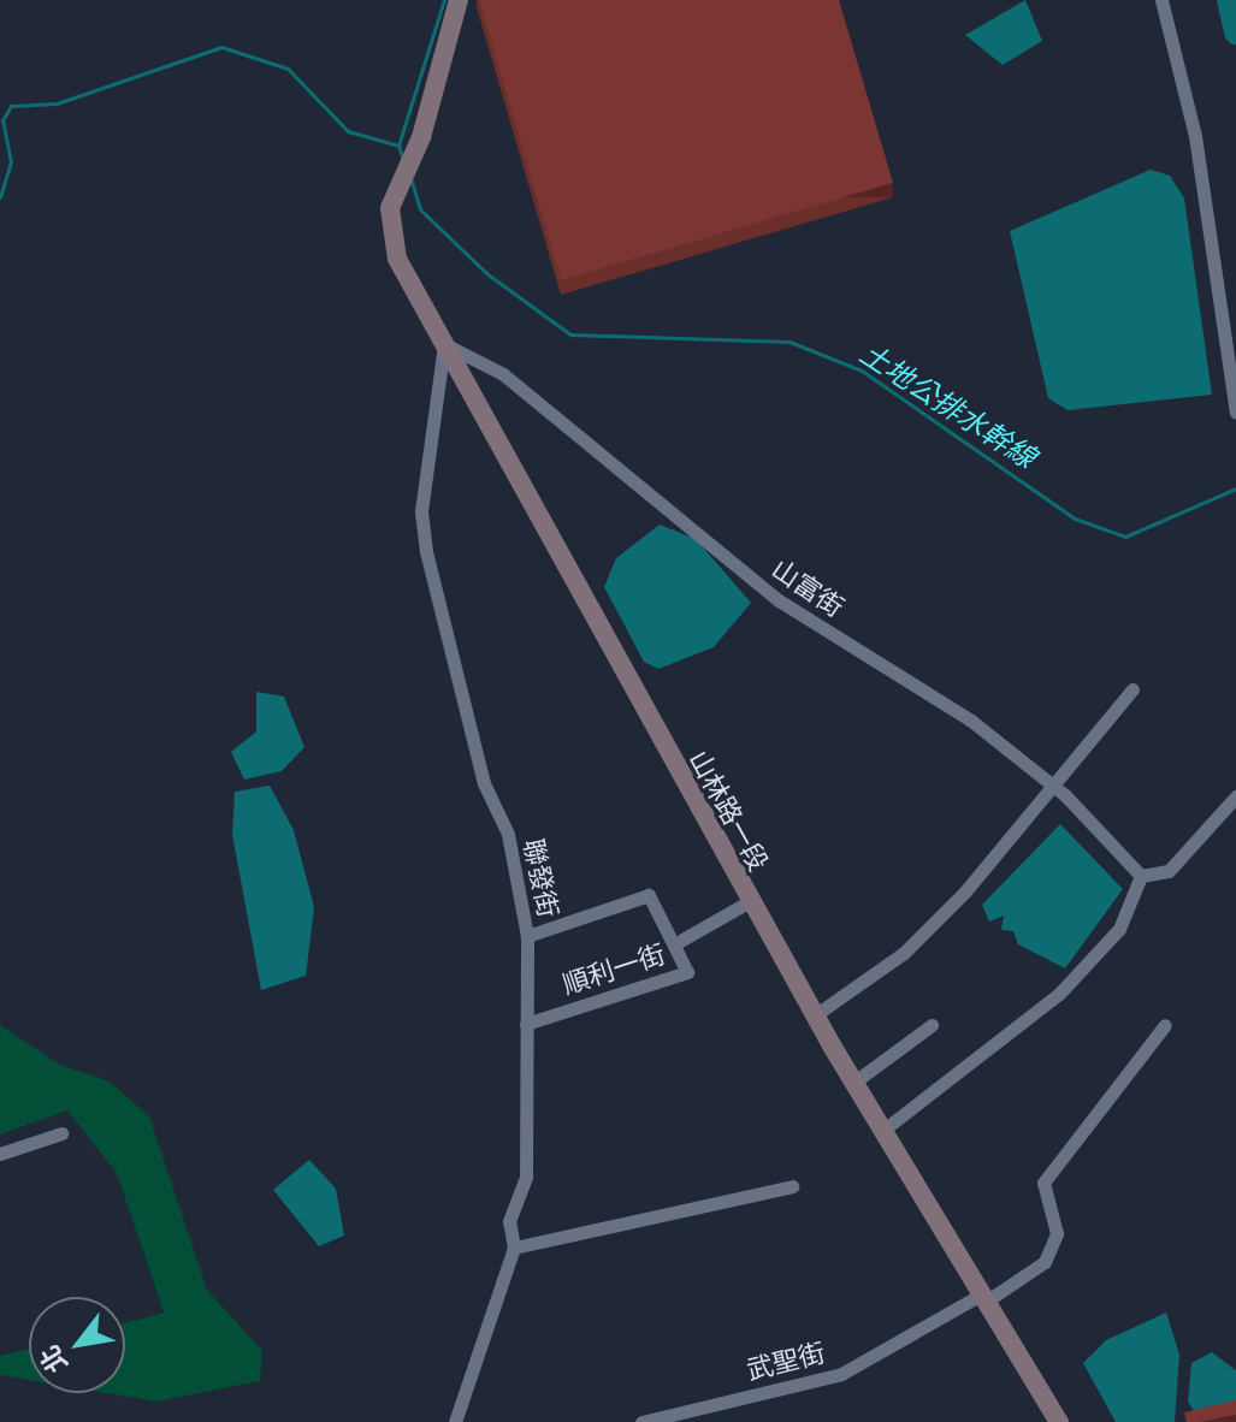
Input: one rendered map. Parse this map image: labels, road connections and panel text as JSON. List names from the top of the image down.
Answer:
{
  "streets": {
    "main road": ["山林路一段"],
    "street": [
      "山富街",
      "聯發街",
      "順利一街",
      "武聖街"
    ]
  },
  "crossings": [
    ["山富街", "山林路一段"],
    ["山富街", "聯發街"],
    ["山林路一段", "聯發街"],
    ["山林路一段", "武聖街"],
    ["聯發街", "順利一街"]
  ],
  "water": ["土地公排水幹線"],
  "north": "bottom left"
}
